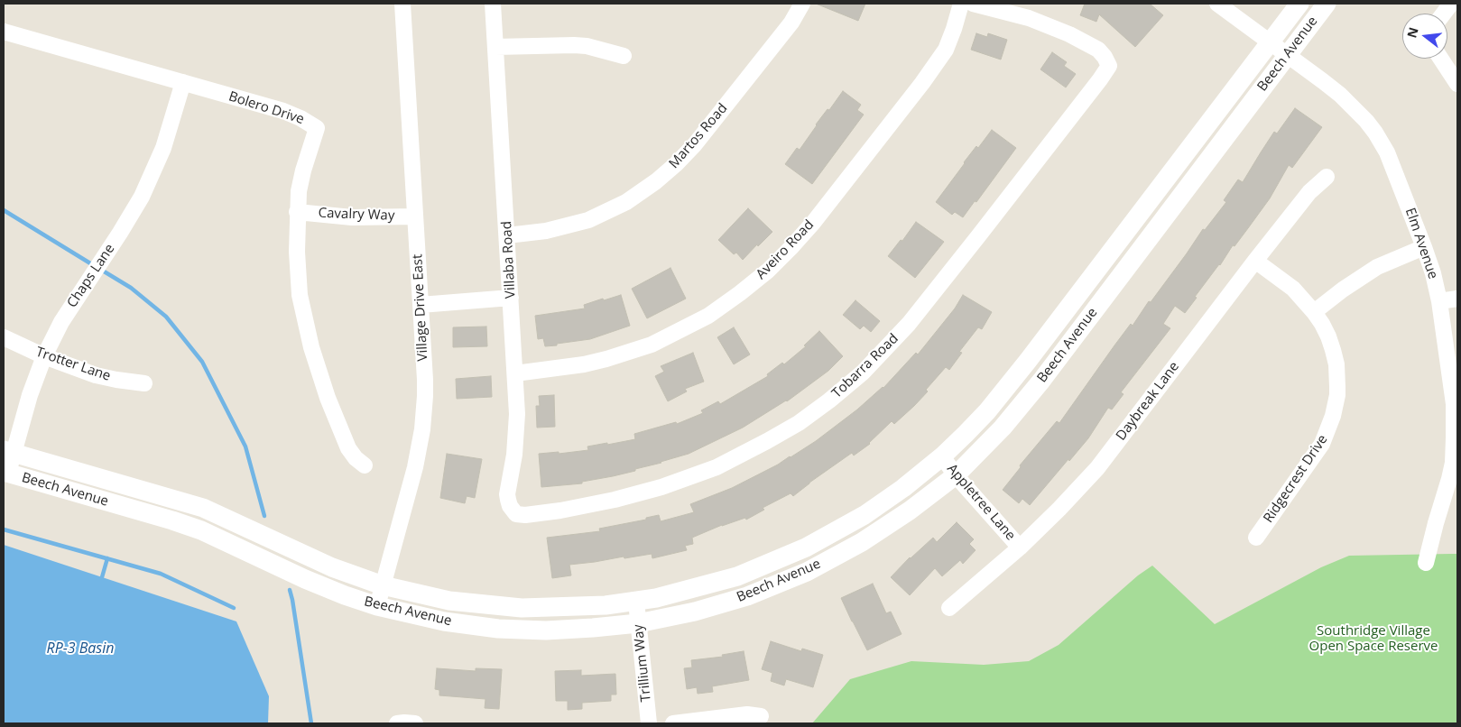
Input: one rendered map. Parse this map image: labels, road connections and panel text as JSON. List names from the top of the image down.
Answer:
{
  "streets": {
    "street": [
      "Beech Avenue",
      "Bolero Drive",
      "Martos Road",
      "Cavalry Way",
      "Elm Avenue",
      "Aveiro Road",
      "Villaba Road",
      "Chaps Lane",
      "Village Drive East",
      "Trotter Lane",
      "Tobarra Road",
      "Daybreak Lane",
      "Ridgecrest Drive",
      "Appletree Lane",
      "Trillium Way"
    ]
  },
  "crossings": [
    ["Beech Avenue", "Elm Avenue"],
    ["Beech Avenue", "Chaps Lane"],
    ["Beech Avenue", "Village Drive East"],
    ["Beech Avenue", "Appletree Lane"],
    ["Beech Avenue", "Trillium Way"],
    ["Bolero Drive", "Cavalry Way"],
    ["Bolero Drive", "Chaps Lane"],
    ["Martos Road", "Villaba Road"],
    ["Cavalry Way", "Village Drive East"],
    ["Aveiro Road", "Villaba Road"],
    ["Villaba Road", "Tobarra Road"],
    ["Chaps Lane", "Trotter Lane"],
    ["Daybreak Lane", "Ridgecrest Drive"],
    ["Daybreak Lane", "Appletree Lane"]
  ],
  "water": ["RP-3 Basin"],
  "parks": ["Southridge Village Open Space Reserve"],
  "north": "left"
}
